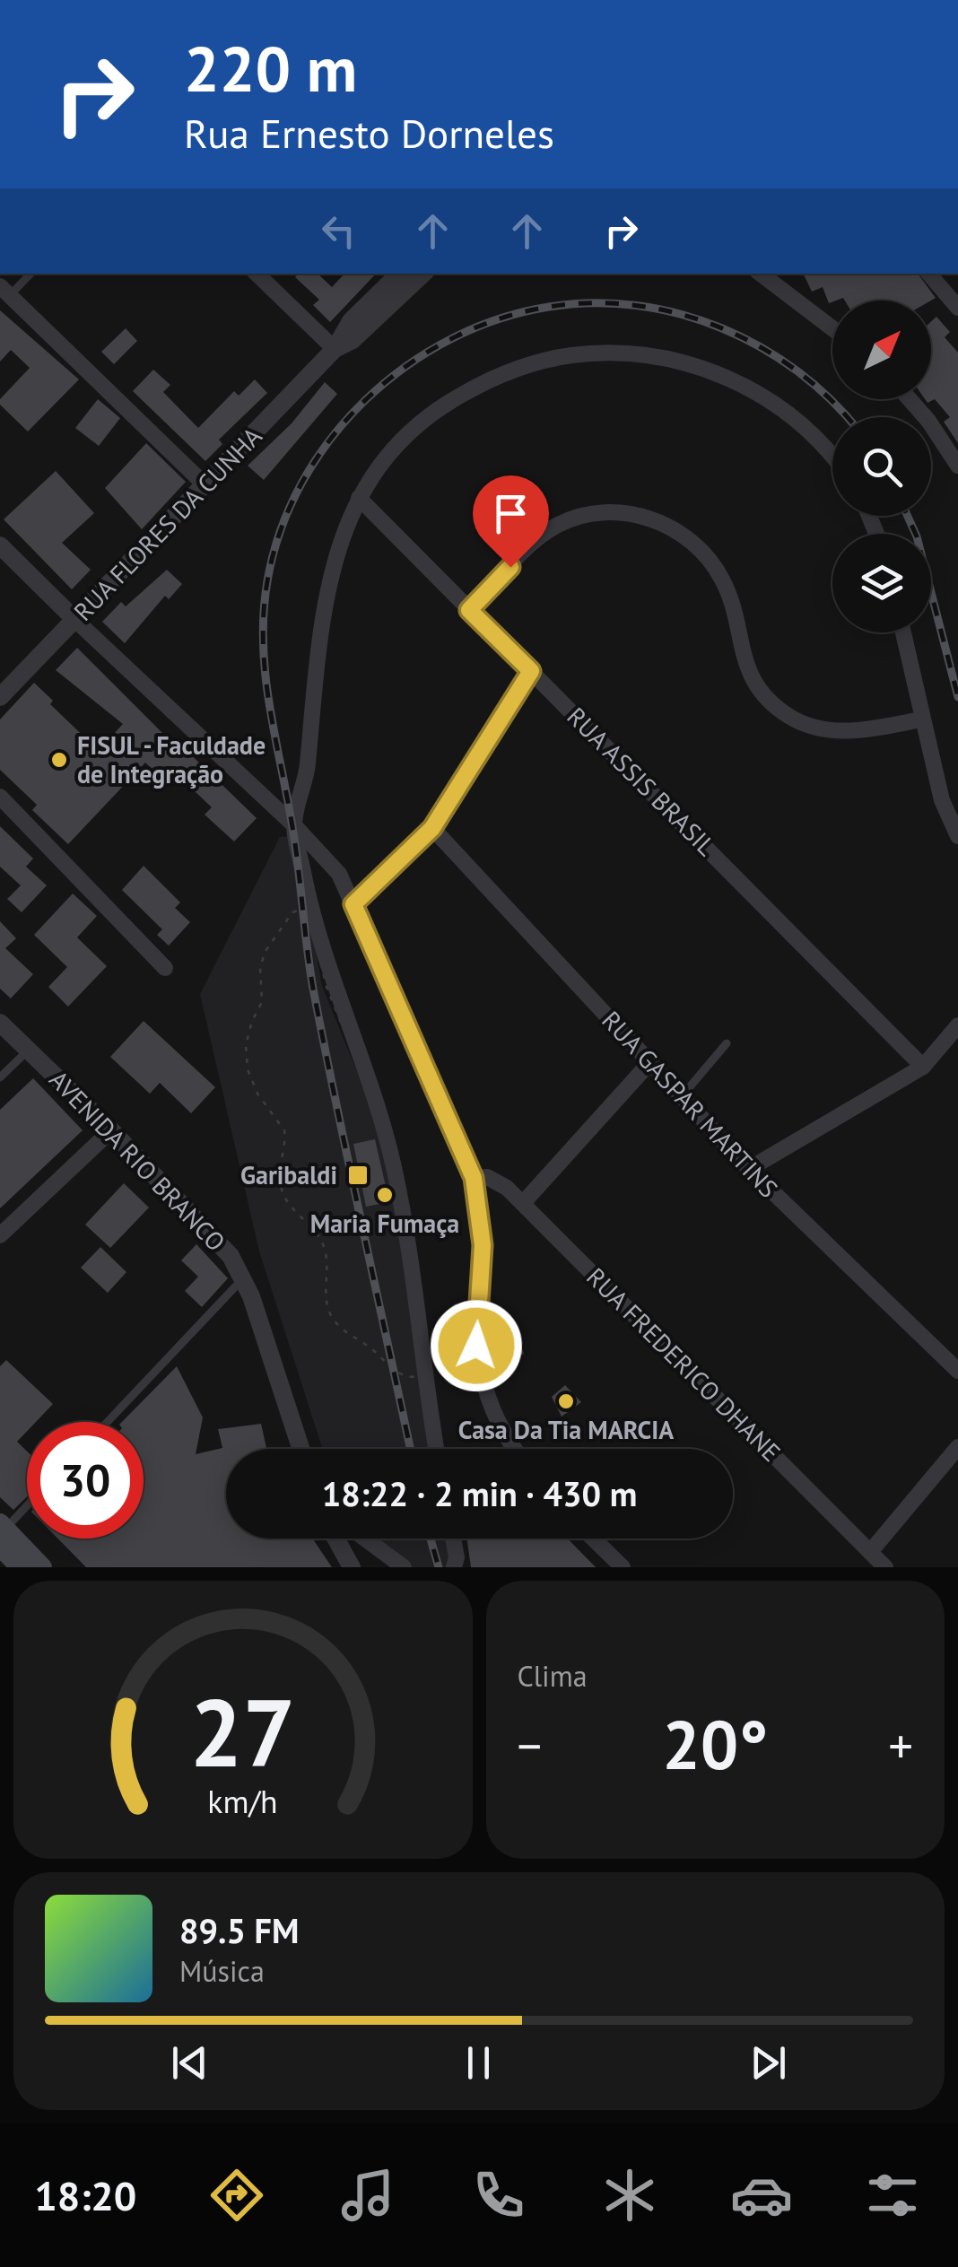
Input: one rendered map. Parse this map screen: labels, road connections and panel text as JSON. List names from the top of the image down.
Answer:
{
  "streets": {
    "street": [
      "RUA FLORES DA CUNHA",
      "RUA ASSIS BRASIL",
      "RUA GASPAR MARTINS",
      "AVENIDA RIO BRANCO",
      "RUA FREDERICO DHANE"
    ]
  },
  "places": {
    "other": ["FISUL - Faculdade de Integração", "Maria Fumaça", "Casa Da Tia MARCIA"],
    "transit": ["Garibaldi"]
  },
  "north": "top right",
  "page": {
    "turn": ["220 m", "Rua Ernesto Dorneles"],
    "limit": "30",
    "trip": "18:22 · 2 min · 430 m",
    "tile": "Clima",
    "heat": ["−", "20°", "+"],
    "song": ["89.5 FM", "Música"],
    "tabs": "18:20",
    "gauge": ["27", "km/h"]
  }
}
